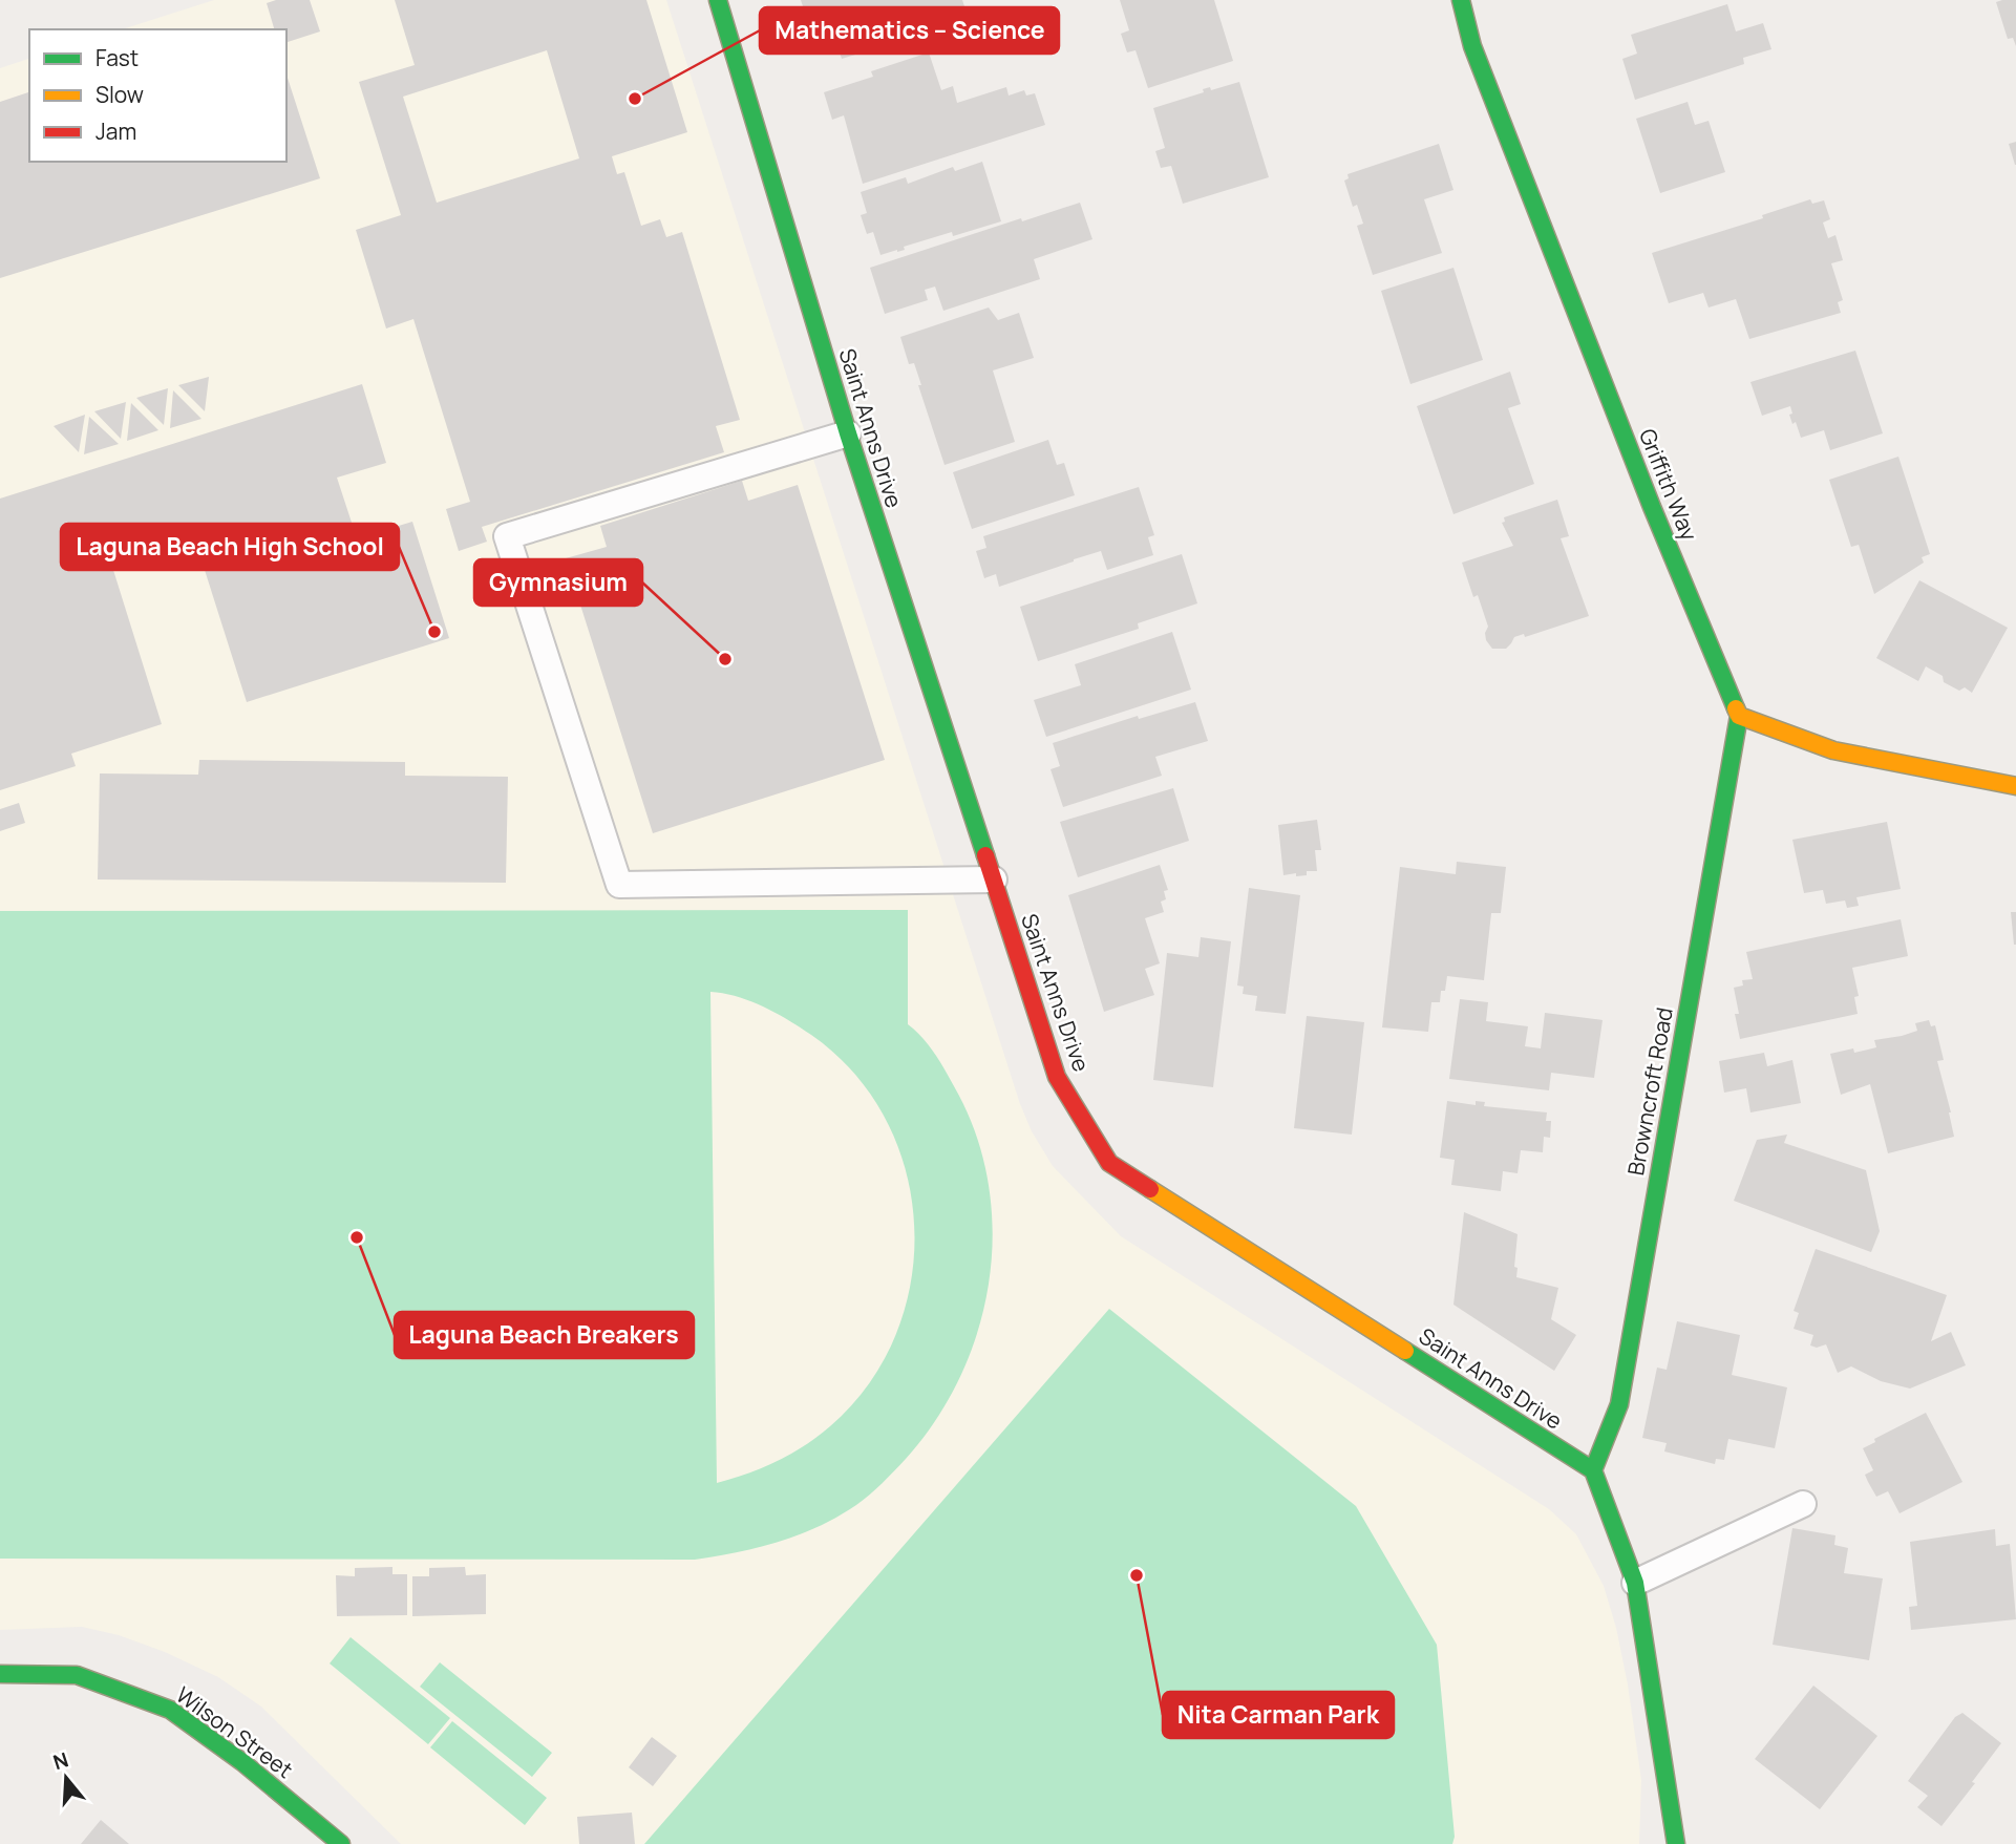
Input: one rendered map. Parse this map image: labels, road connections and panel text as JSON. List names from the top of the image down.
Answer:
{
  "streets": {
    "street": [
      "Saint Anns Drive",
      "Griffith Way",
      "Browncroft Road",
      "Wilson Street"
    ]
  },
  "crossings": [
    ["Saint Anns Drive", "Browncroft Road"],
    ["Griffith Way", "Browncroft Road"]
  ],
  "places": [
    "Mathematics – Science",
    "Laguna Beach High School",
    "Gymnasium",
    "Laguna Beach Breakers",
    "Nita Carman Park"
  ],
  "legend": ["Fast", "Slow", "Jam"],
  "north": "top"
}
